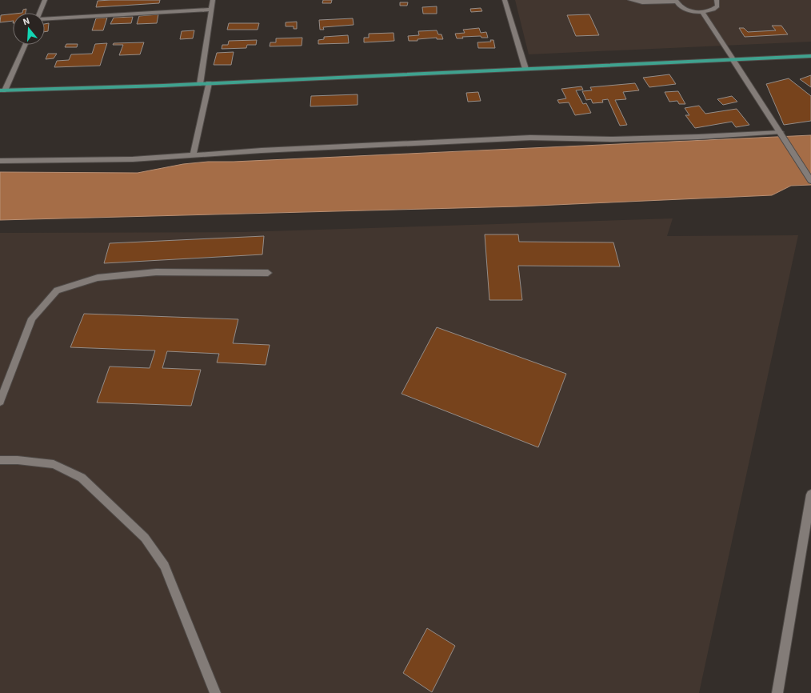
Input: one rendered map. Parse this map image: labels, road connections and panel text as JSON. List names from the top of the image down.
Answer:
{
  "north": "top"
}
